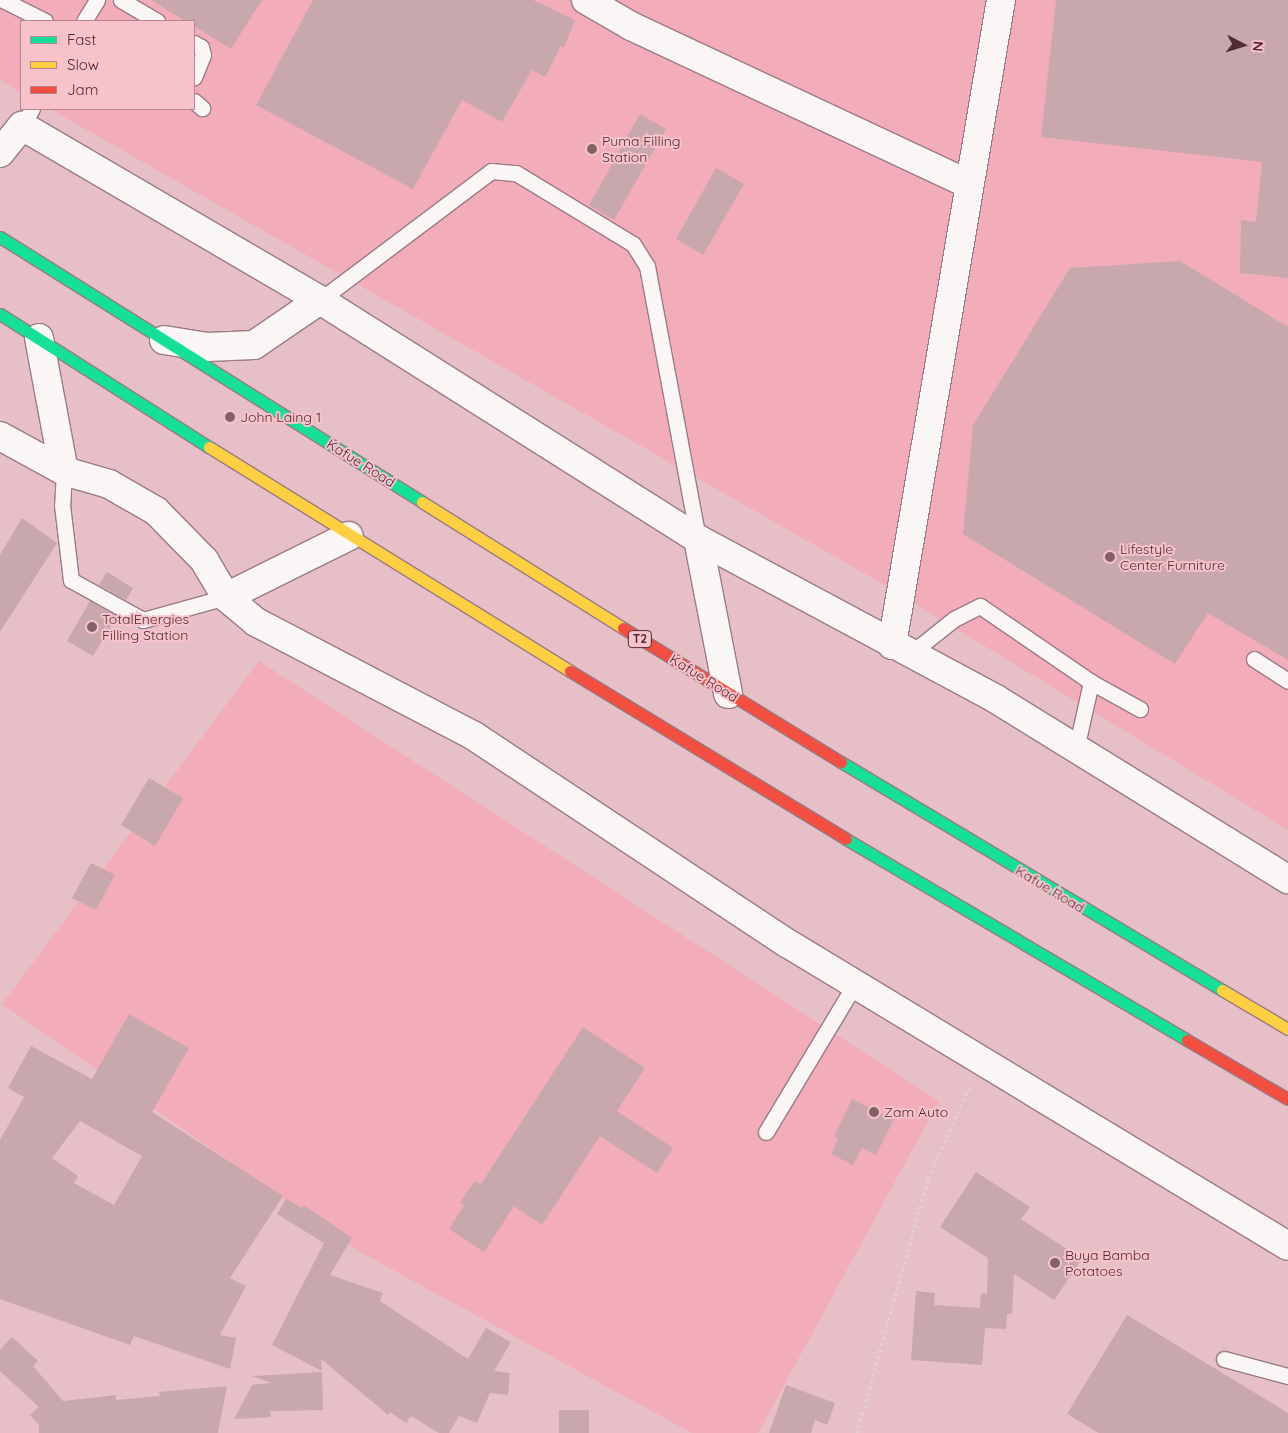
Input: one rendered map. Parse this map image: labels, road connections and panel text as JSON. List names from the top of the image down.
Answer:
{
  "streets": {
    "main road": ["Kafue Road", "T2"]
  },
  "places": [
    "Puma Filling Station",
    "John Laing 1",
    "Lifestyle Center Furniture",
    "TotalEnergies Filling Station",
    "Zam Auto",
    "Buya Bamba Potatoes"
  ],
  "legend": ["Fast", "Slow", "Jam"],
  "north": "right"
}
